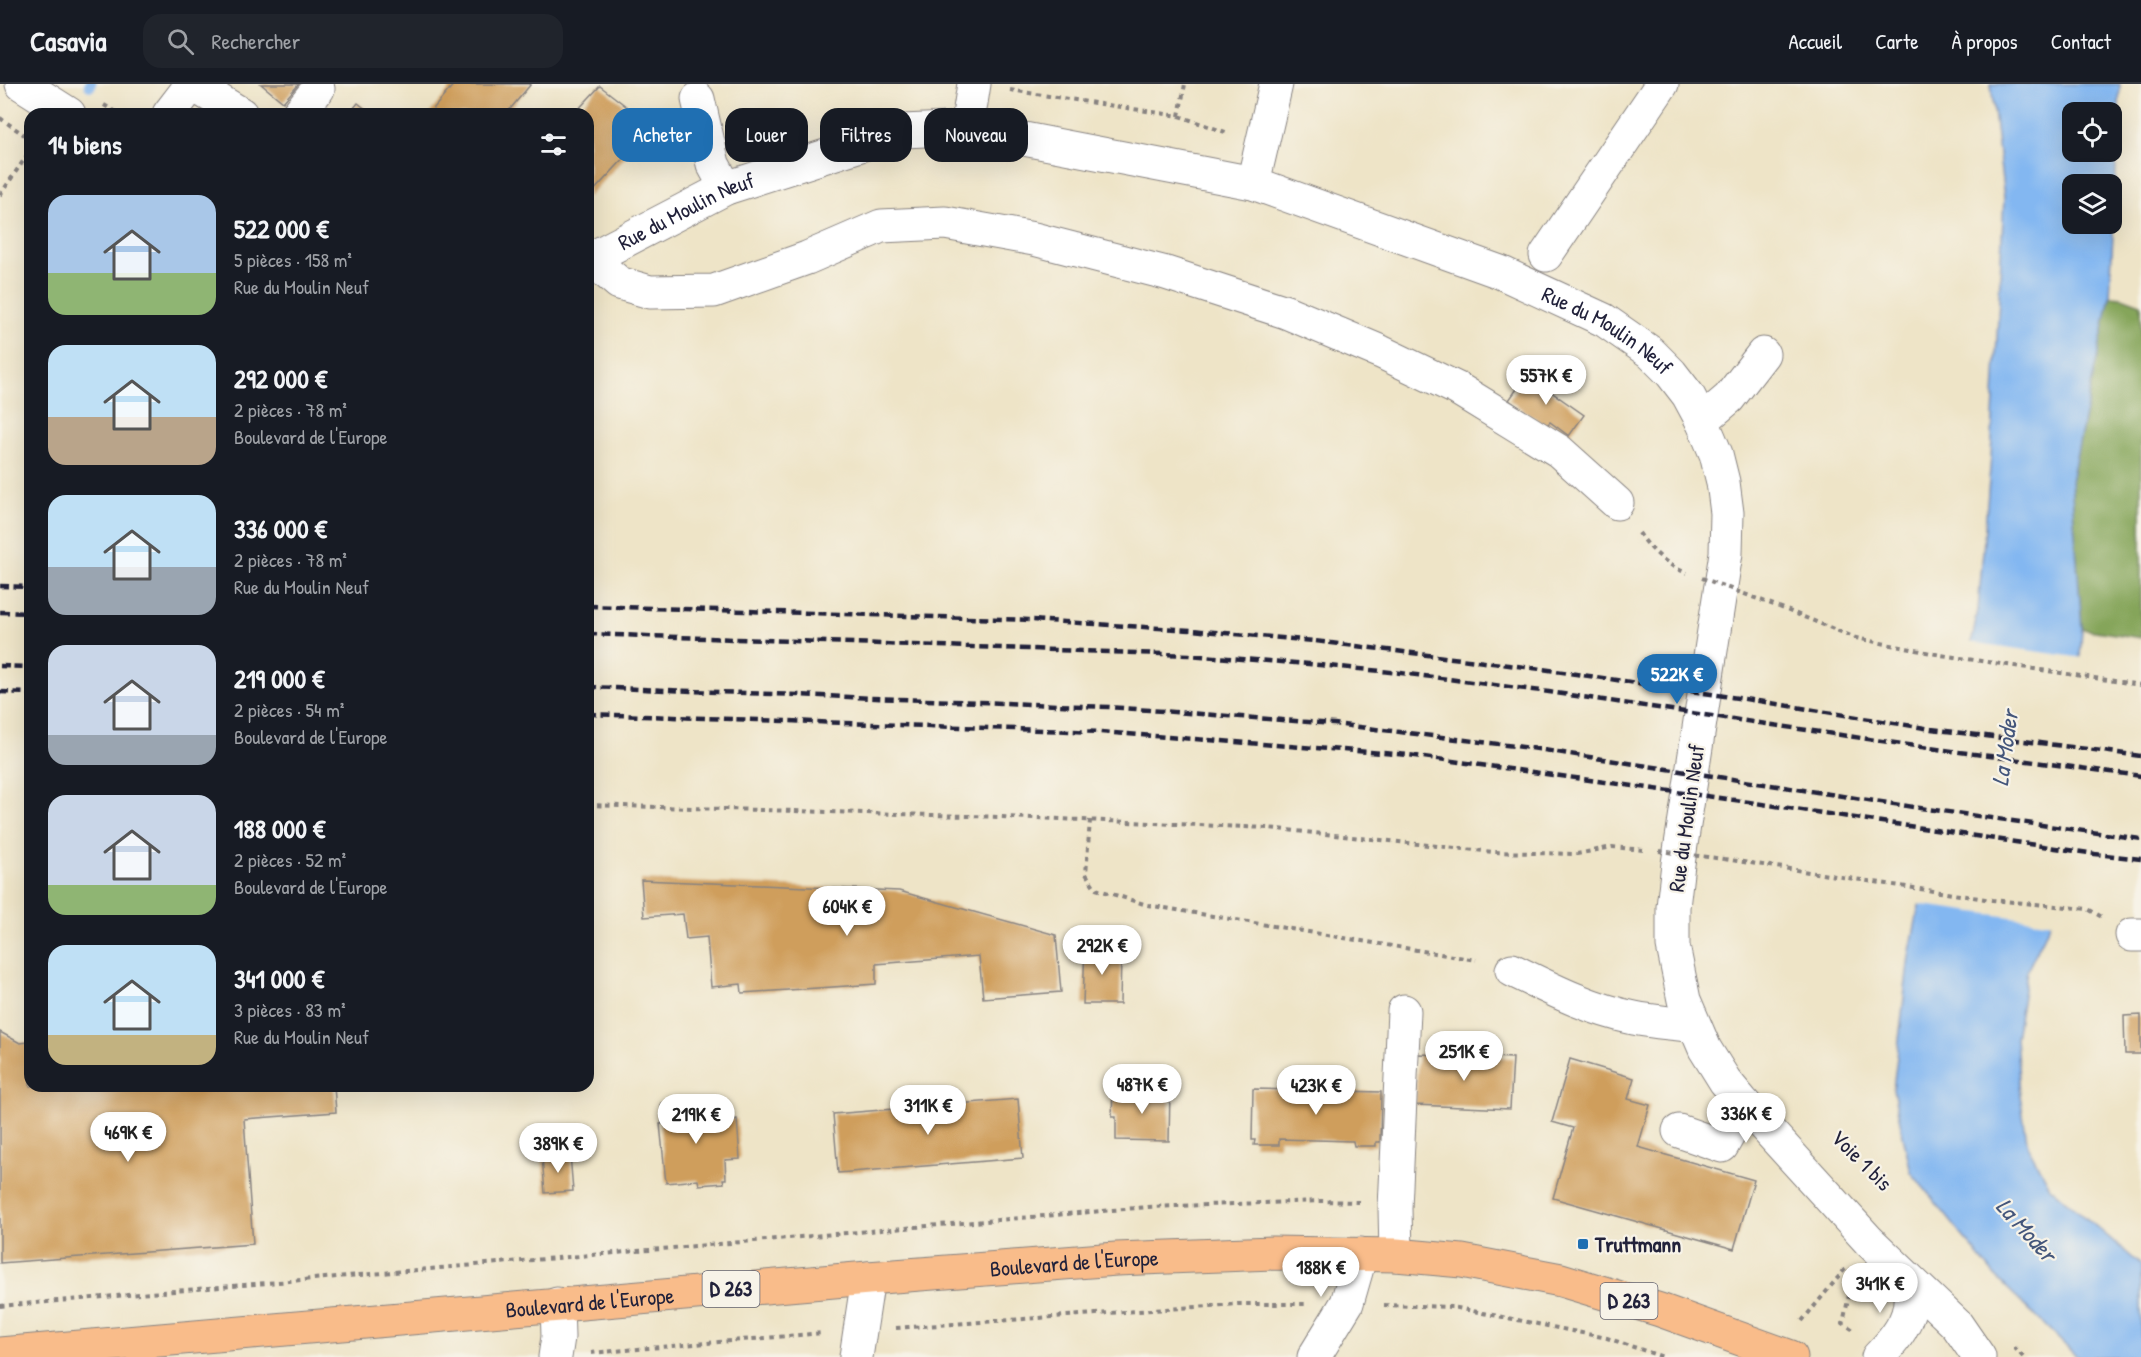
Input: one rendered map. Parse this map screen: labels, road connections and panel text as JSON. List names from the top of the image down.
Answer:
{
  "streets": {
    "main road": ["Boulevard de l'Europe", "D 263"],
    "street": ["Rue du Moulin Neuf"]
  },
  "water": ["La Moder"],
  "places": {
    "transit": ["Truttmann"]
  },
  "page": {
    "header": "Casavia",
    "search": "Rechercher",
    "nav": [
      "Accueil",
      "Carte",
      "À propos",
      "Contact"
    ],
    "chip": [
      "Acheter",
      "Louer",
      "Filtres",
      "Nouveau"
    ],
    "heading": "14 biens",
    "list": [
      {
        "name": "522 000 €",
        "note": "5 pièces · 158 m² · Rue du Moulin Neuf"
      },
      {
        "name": "292 000 €",
        "note": "2 pièces · 78 m² · Boulevard de l'Europe"
      },
      {
        "name": "336 000 €",
        "note": "2 pièces · 78 m² · Rue du Moulin Neuf"
      },
      {
        "name": "219 000 €",
        "note": "2 pièces · 54 m² · Boulevard de l'Europe"
      },
      {
        "name": "188 000 €",
        "note": "2 pièces · 52 m² · Boulevard de l'Europe"
      },
      {
        "name": "341 000 €",
        "note": "3 pièces · 83 m² · Rue du Moulin Neuf"
      }
    ],
    "price": [
      "557K €",
      "522K €",
      "604K €",
      "292K €",
      "251K €",
      "487K €",
      "423K €",
      "311K €",
      "336K €",
      "219K €",
      "469K €",
      "389K €",
      "188K €",
      "341K €"
    ]
  }
}
